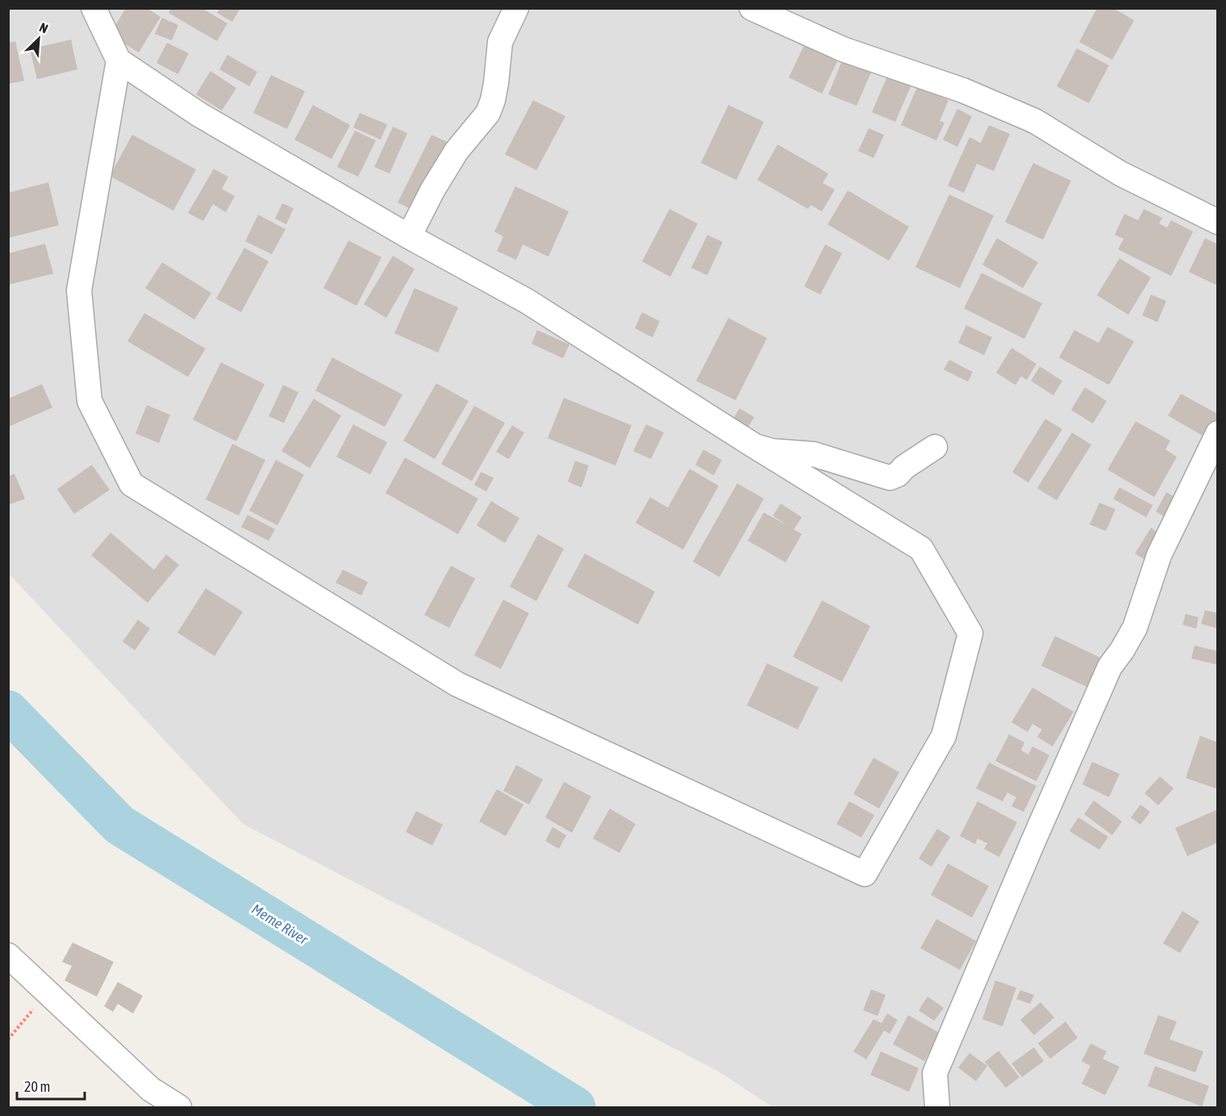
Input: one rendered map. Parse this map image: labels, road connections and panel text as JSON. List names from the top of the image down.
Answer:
{
  "water": ["Meme River"],
  "scale_bar": "20 m",
  "north": "top right"
}
